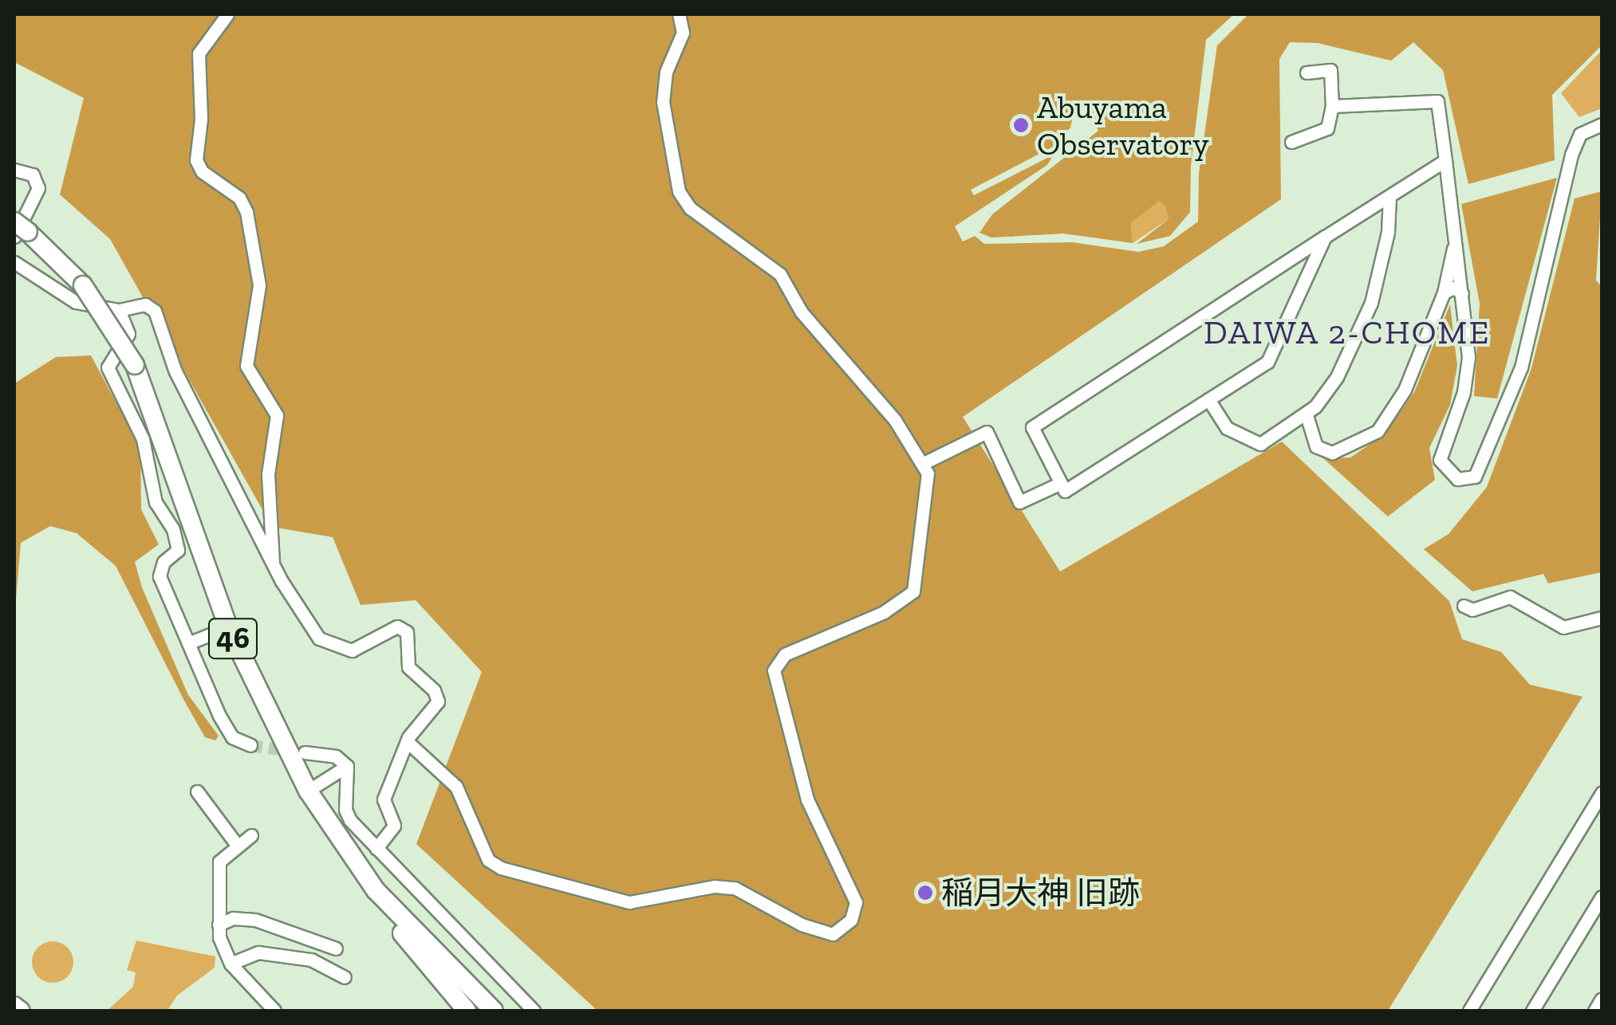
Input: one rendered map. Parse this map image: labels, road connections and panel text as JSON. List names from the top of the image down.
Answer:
{
  "streets": {
    "main road": ["46"]
  },
  "districts": ["DAIWA 2-CHOME"],
  "places": ["Abuyama Observatory", "稲月大神 旧跡"]
}
